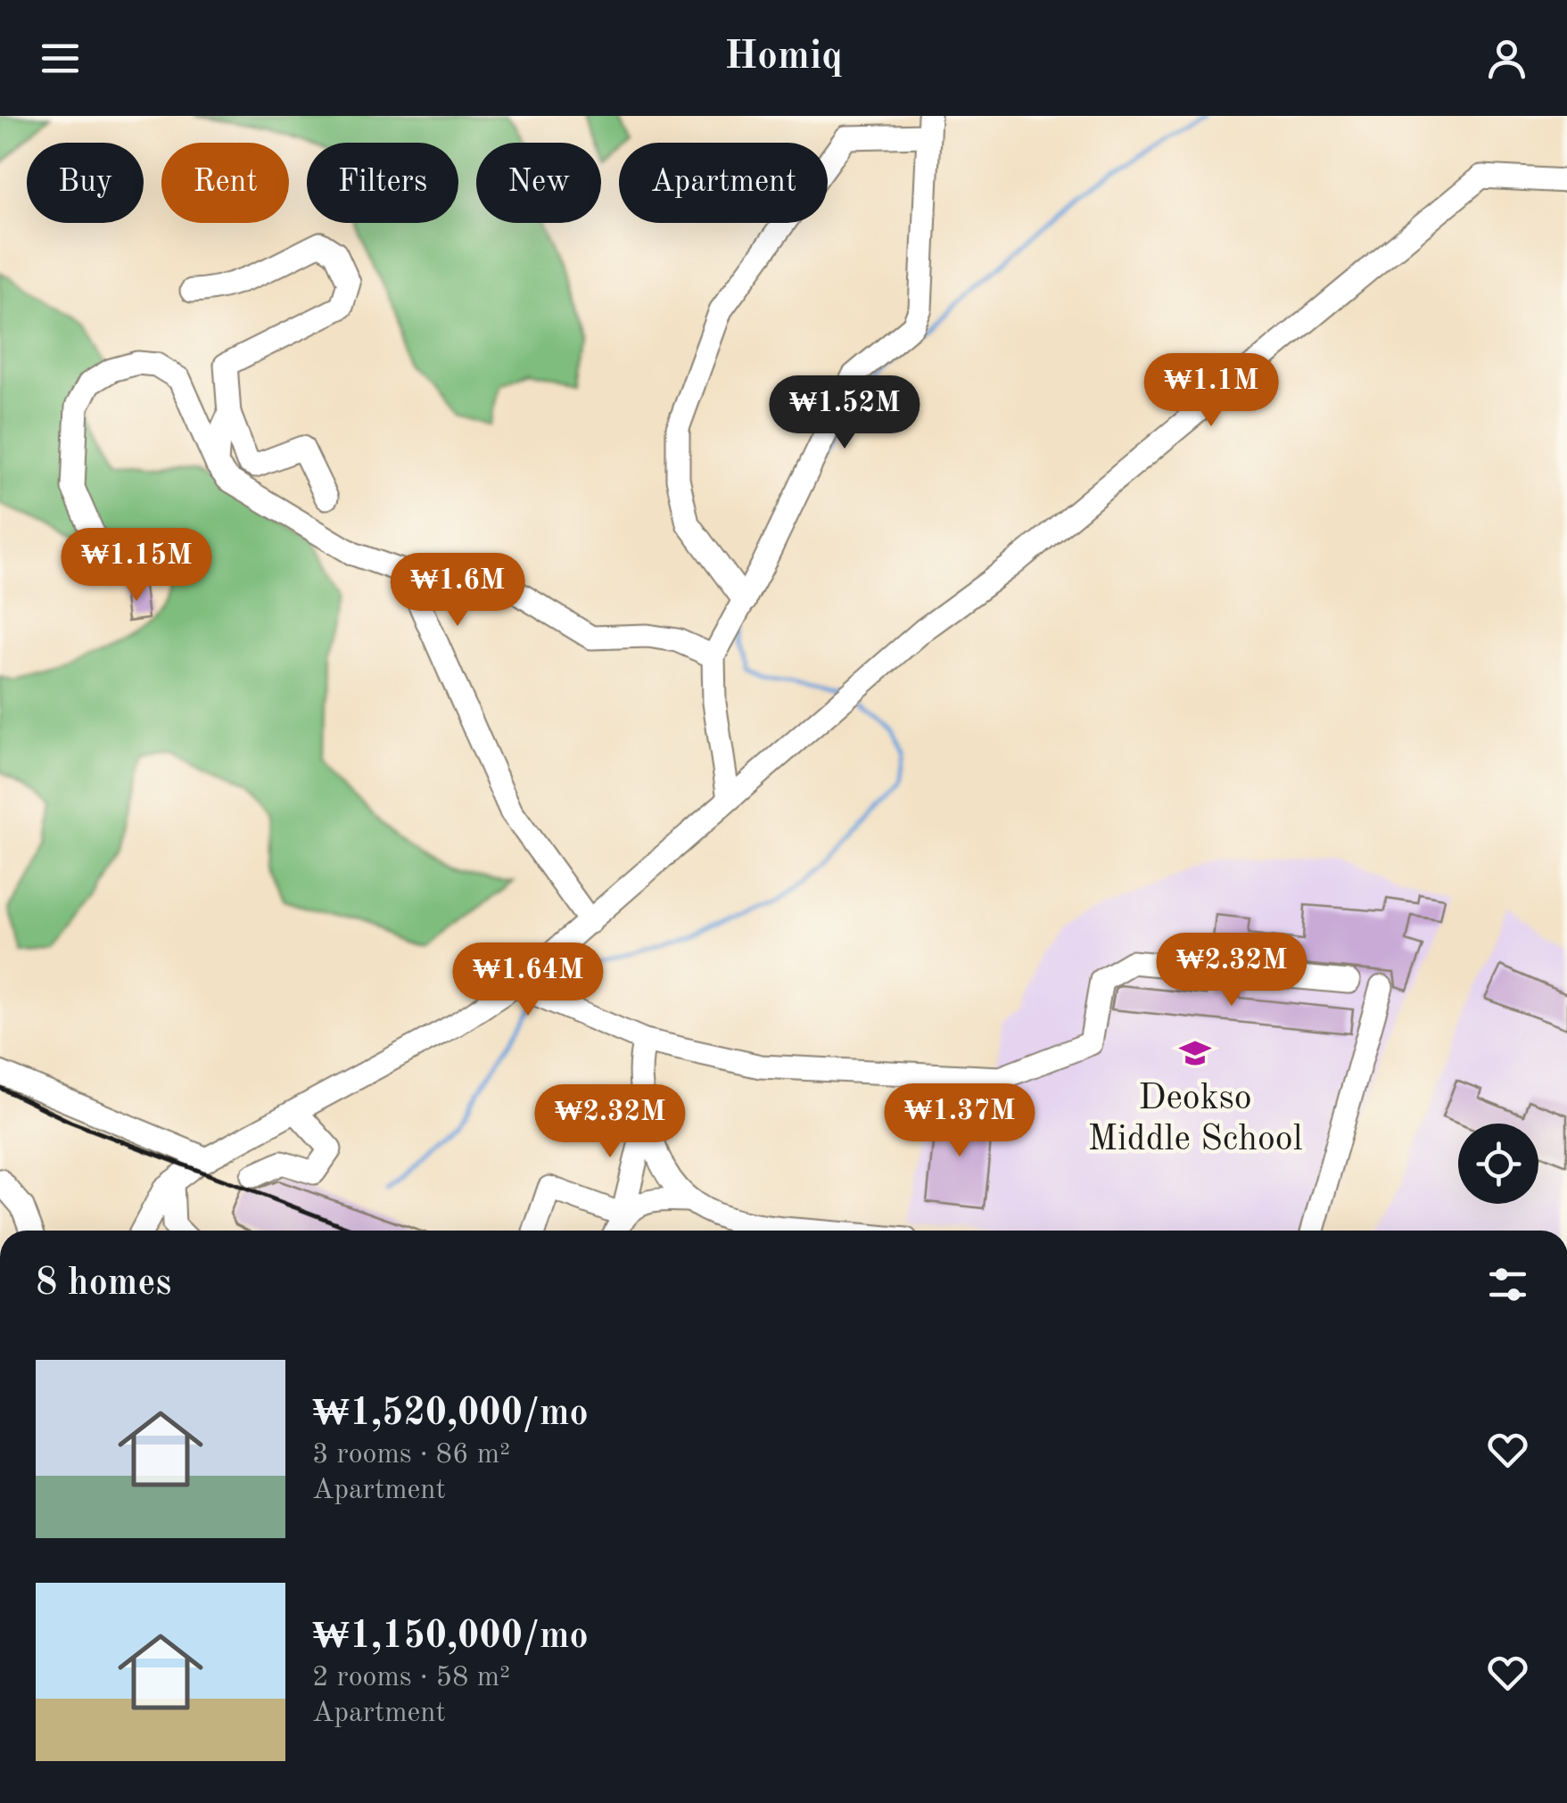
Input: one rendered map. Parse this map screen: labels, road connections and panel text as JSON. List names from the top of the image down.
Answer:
{
  "places": {
    "school or university": ["Deokso Middle School"]
  },
  "page": {
    "header": "Homiq",
    "chip": [
      "Buy",
      "Rent",
      "Filters",
      "New",
      "Apartment"
    ],
    "price": [
      "₩1.1M",
      "₩1.52M",
      "₩1.15M",
      "₩1.6M",
      "₩2.32M",
      "₩1.64M",
      "₩1.37M",
      "₩2.32M"
    ],
    "heading": "8 homes",
    "list": [
      {
        "name": "₩1,520,000/mo",
        "note": "3 rooms · 86 m² · Apartment"
      },
      {
        "name": "₩1,150,000/mo",
        "note": "2 rooms · 58 m² · Apartment"
      }
    ]
  }
}
